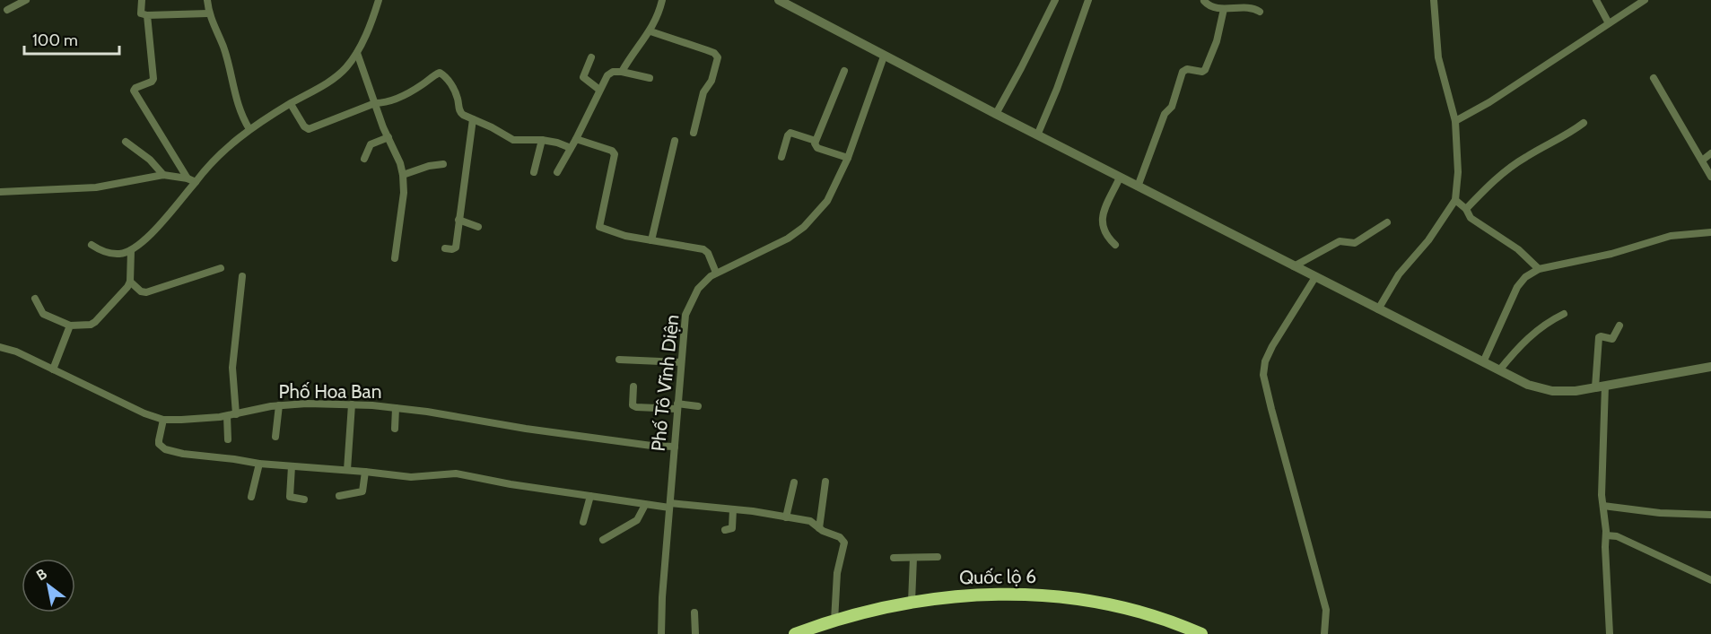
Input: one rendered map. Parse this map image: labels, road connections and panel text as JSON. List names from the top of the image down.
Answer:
{
  "streets": {
    "highway": ["Quốc lộ 6"],
    "street": ["Phố Tô Vĩnh Diện", "Phố Hoa Ban"]
  },
  "crossings": [
    ["Phố Tô Vĩnh Diện", "Phố Hoa Ban"]
  ],
  "scale_bar": "100 m",
  "north": "top left"
}
